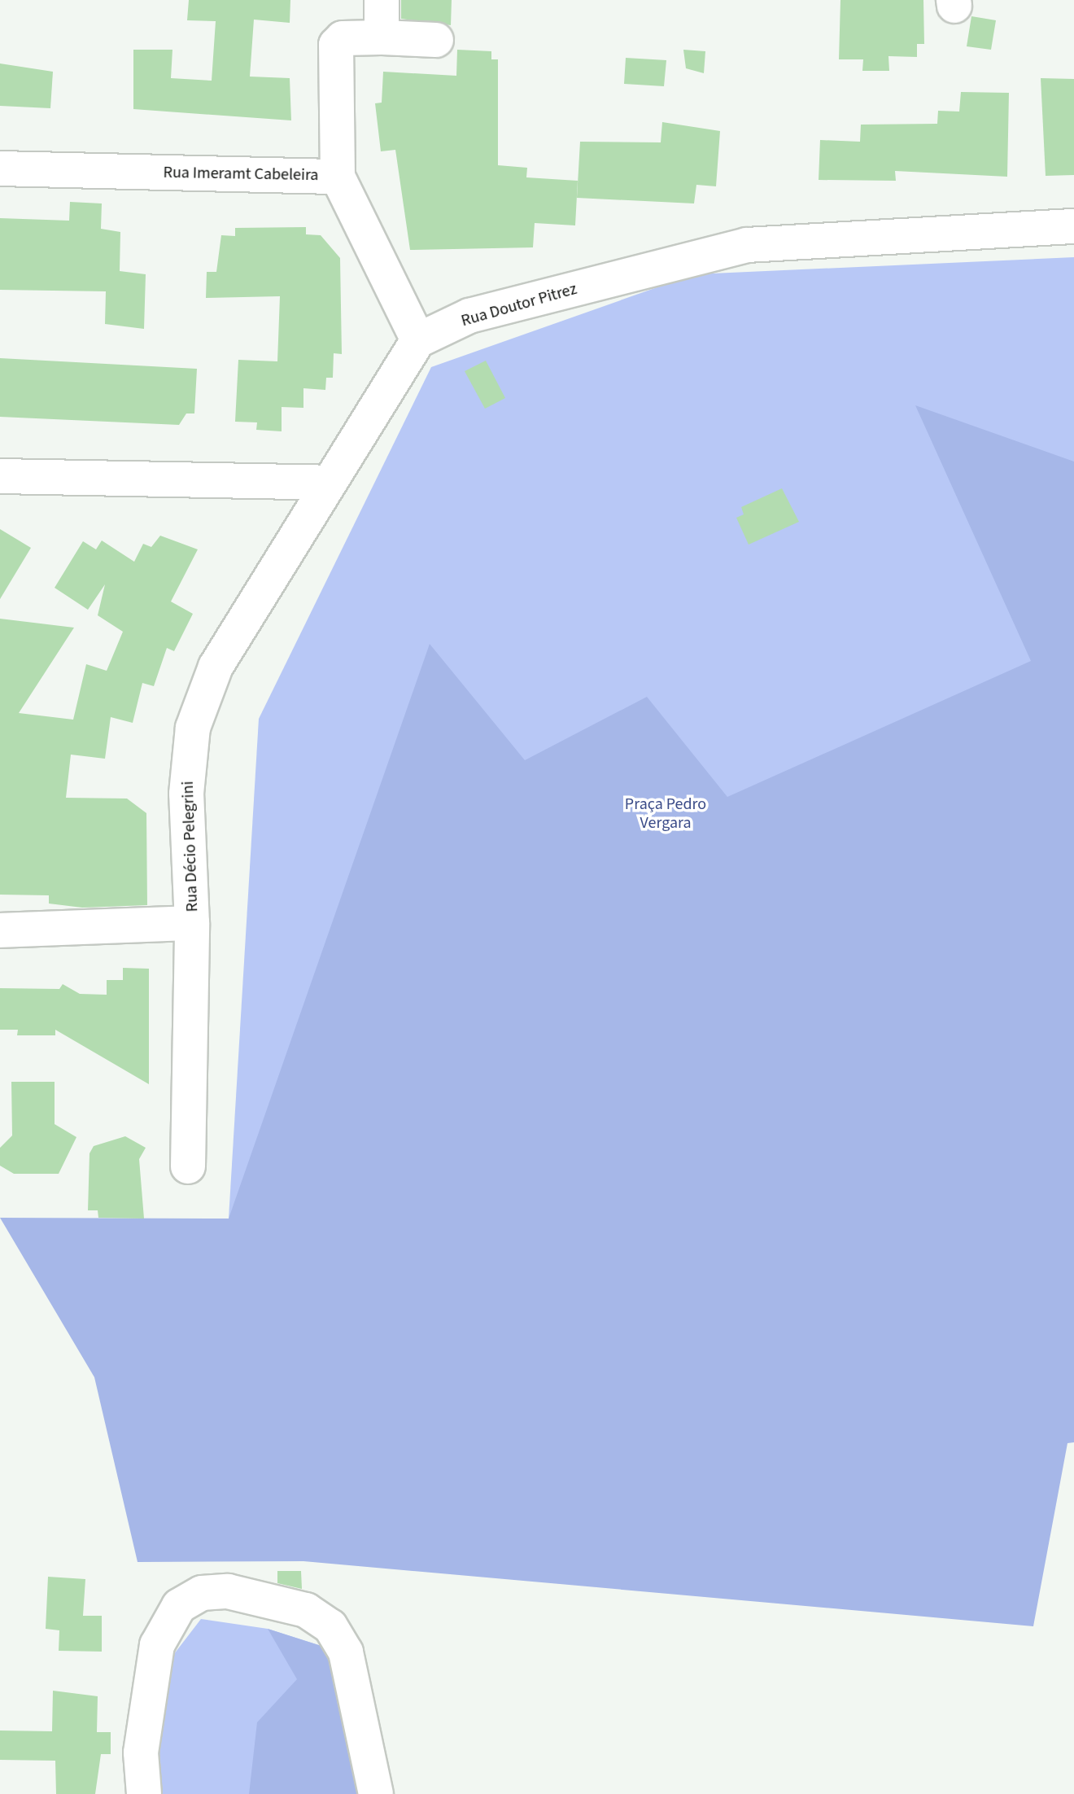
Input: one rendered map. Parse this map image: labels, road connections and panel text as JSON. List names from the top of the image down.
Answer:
{
  "streets": {
    "street": ["Rua Imeramt Cabeleira", "Rua Doutor Pitrez", "Rua Décio Pelegrini"]
  },
  "crossings": [
    ["Rua Imeramt Cabeleira", "Rua Doutor Pitrez"]
  ],
  "parks": ["Praça Pedro Vergara"]
}
